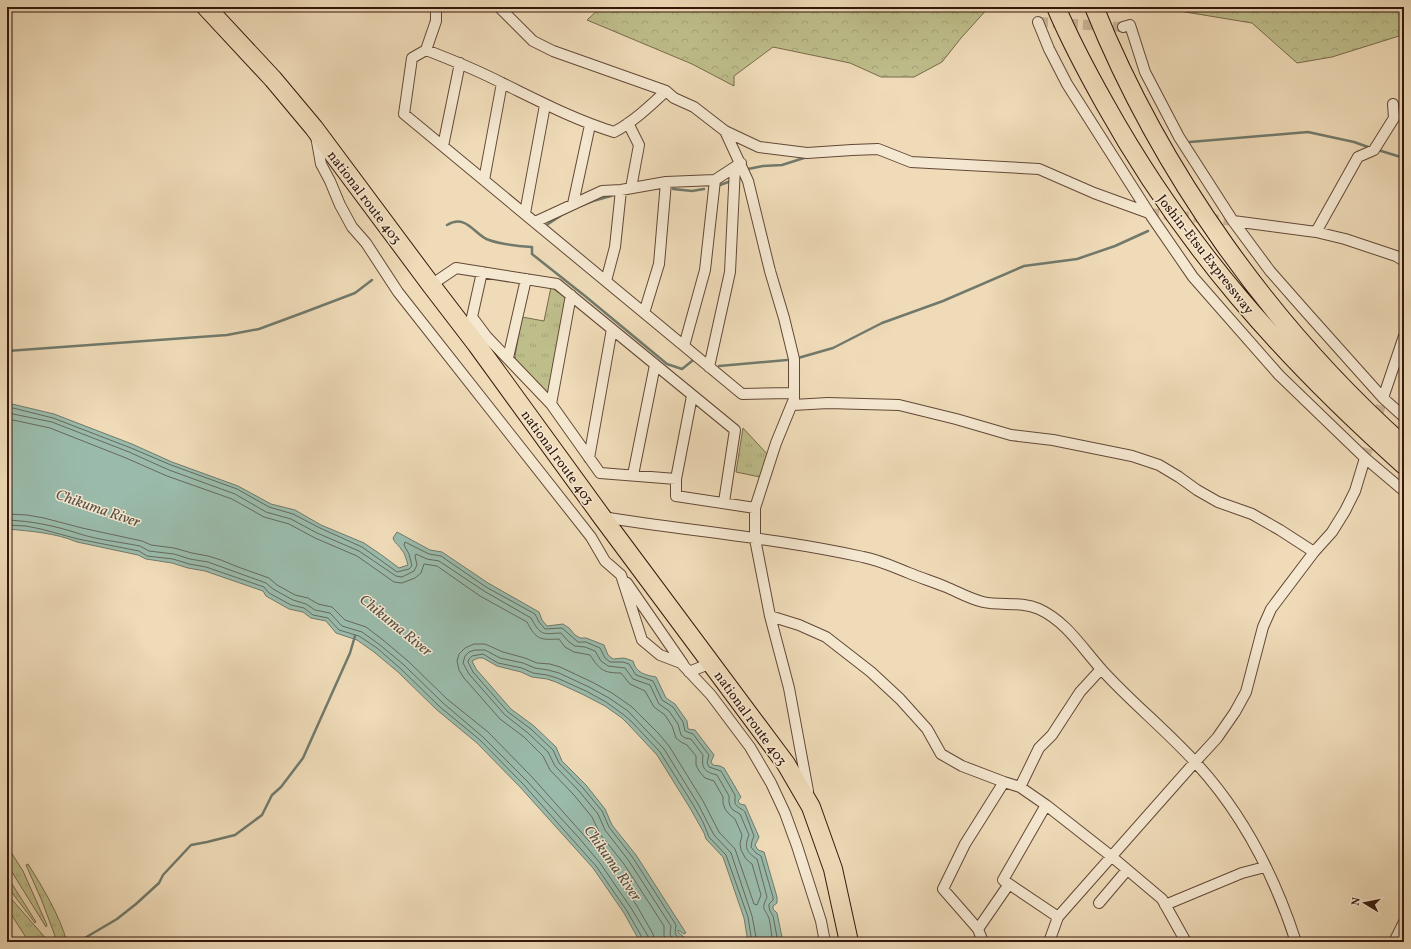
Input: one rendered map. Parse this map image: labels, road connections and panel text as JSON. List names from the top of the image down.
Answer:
{
  "streets": {
    "highway": ["national route 403", "Joshin-Etsu Expressway"]
  },
  "water": ["Chikuma River"],
  "north": "left"
}
